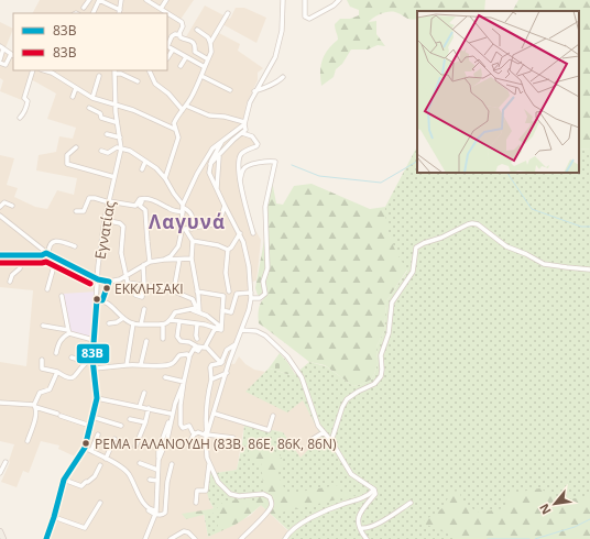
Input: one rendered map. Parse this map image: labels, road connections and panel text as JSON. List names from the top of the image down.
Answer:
{
  "streets": {
    "street": ["Εγνατίας"]
  },
  "districts": ["Λαγυνά"],
  "places": ["ΕΚΚΛΗΣΑΚΙ", "ΡΕΜΑ ΓΑΛΑΝΟΥΔΗ (83Β, 86Ε, 86Κ, 86Ν)"],
  "lines": ["transit line 83Β", "transit line 83B"],
  "legend": ["83Β", "83B"],
  "north": "bottom left"
}
